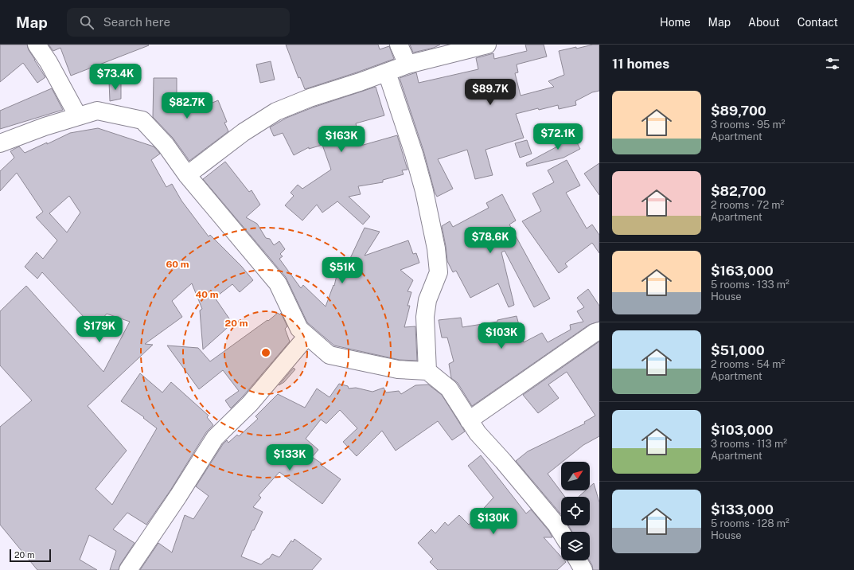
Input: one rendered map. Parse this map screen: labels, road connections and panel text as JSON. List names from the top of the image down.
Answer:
{
  "scale_bar": "20 m",
  "north": "top right",
  "page": {
    "header": "Map",
    "search": "Search here",
    "nav": [
      "Home",
      "Map",
      "About",
      "Contact"
    ],
    "heading": "11 homes",
    "price": [
      "$73.4K",
      "$89.7K",
      "$82.7K",
      "$72.1K",
      "$163K",
      "$78.6K",
      "$51K",
      "$179K",
      "$103K",
      "$133K",
      "$130K"
    ],
    "list": [
      {
        "name": "$89,700",
        "note": "3 rooms · 95 m² · Apartment"
      },
      {
        "name": "$82,700",
        "note": "2 rooms · 72 m² · Apartment"
      },
      {
        "name": "$163,000",
        "note": "5 rooms · 133 m² · House"
      },
      {
        "name": "$51,000",
        "note": "2 rooms · 54 m² · Apartment"
      },
      {
        "name": "$103,000",
        "note": "3 rooms · 113 m² · Apartment"
      },
      {
        "name": "$133,000",
        "note": "5 rooms · 128 m² · House"
      }
    ],
    "scale": "20 m"
  },
  "rings": ["60 m", "40 m", "20 m"]
}
